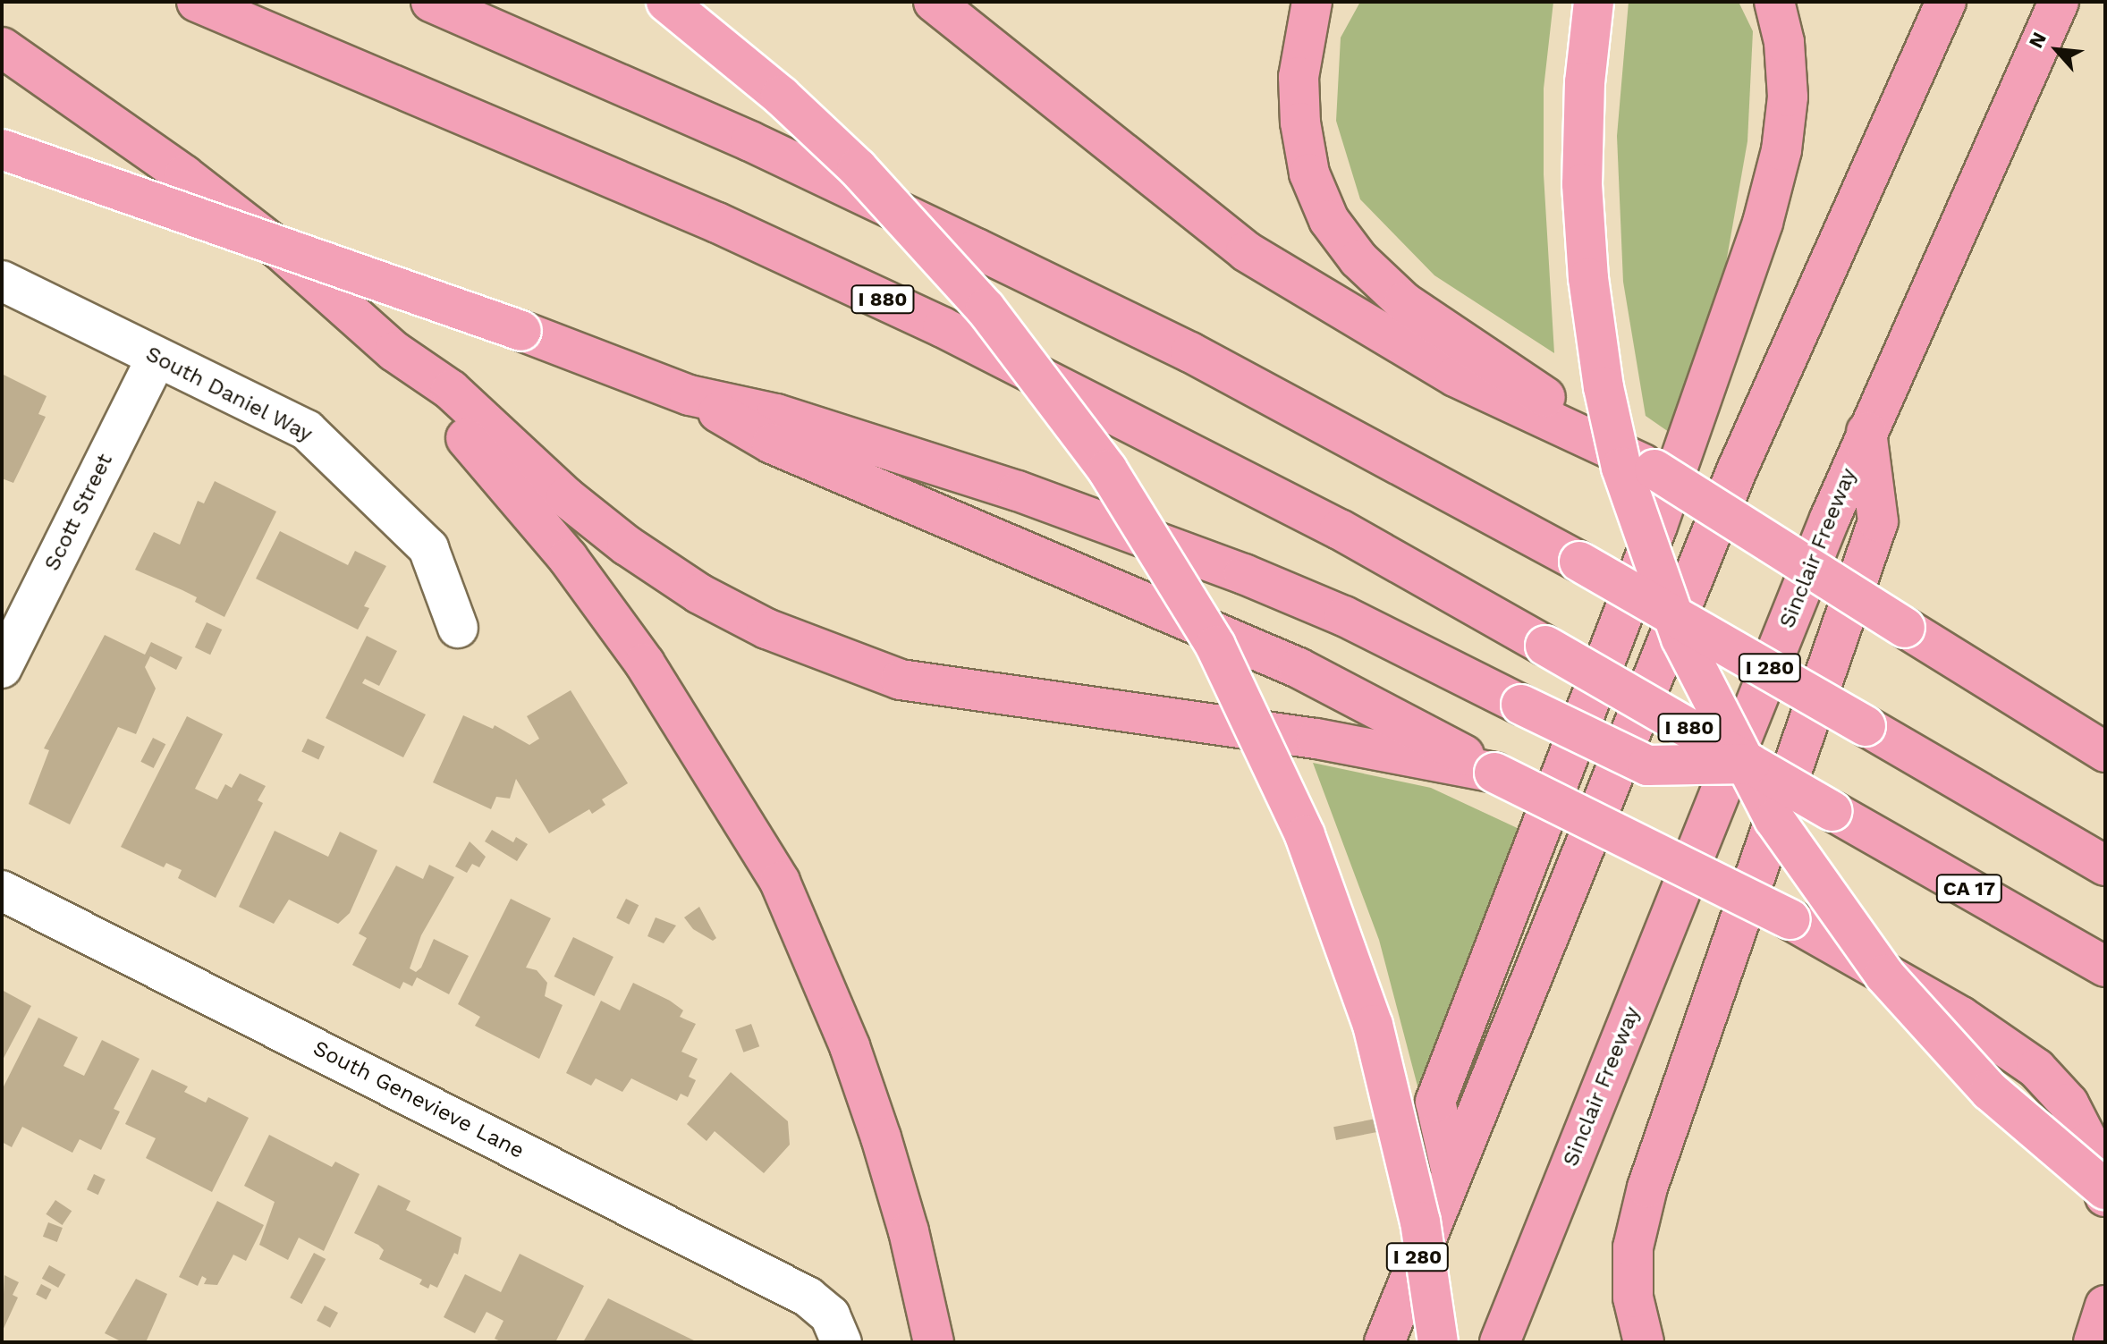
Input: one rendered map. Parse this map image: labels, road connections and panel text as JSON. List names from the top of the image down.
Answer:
{
  "streets": {
    "highway": [
      "I 880",
      "Sinclair Freeway",
      "I 280",
      "CA 17"
    ],
    "street": ["South Daniel Way", "Scott Street", "South Genevieve Lane"]
  },
  "crossings": [
    ["I 880", "CA 17"],
    ["South Daniel Way", "Scott Street"]
  ],
  "north": "top left"
}
